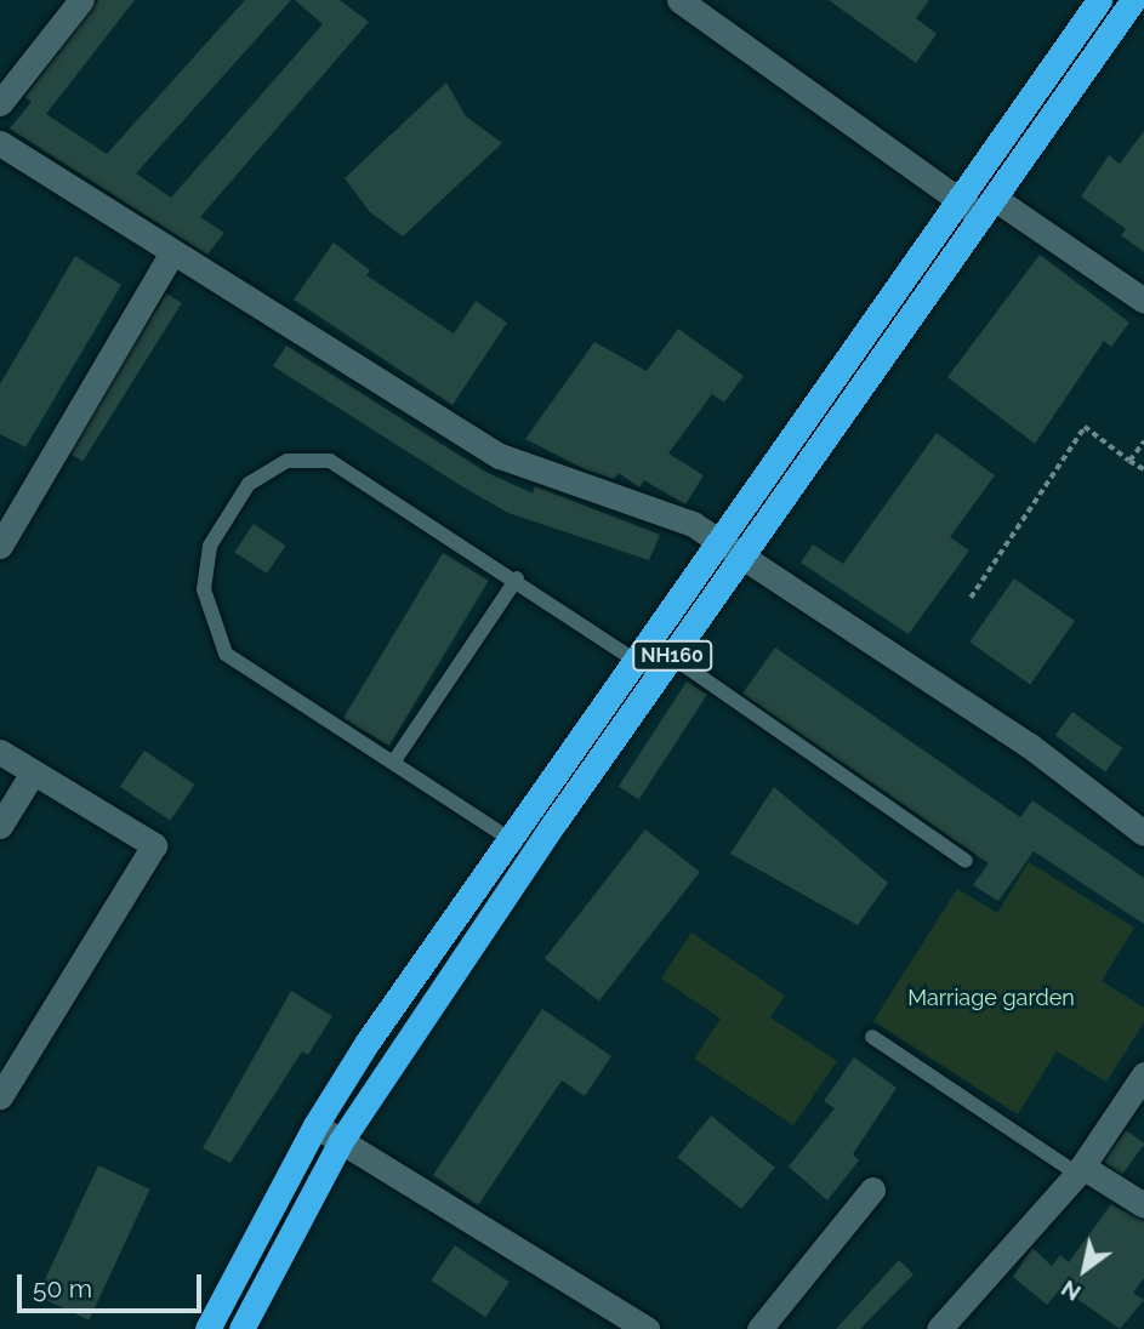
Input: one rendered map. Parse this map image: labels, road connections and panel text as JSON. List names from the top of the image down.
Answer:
{
  "streets": {
    "highway": ["NH160"]
  },
  "parks": ["Marriage garden"],
  "scale_bar": "50 m",
  "north": "bottom left"
}
